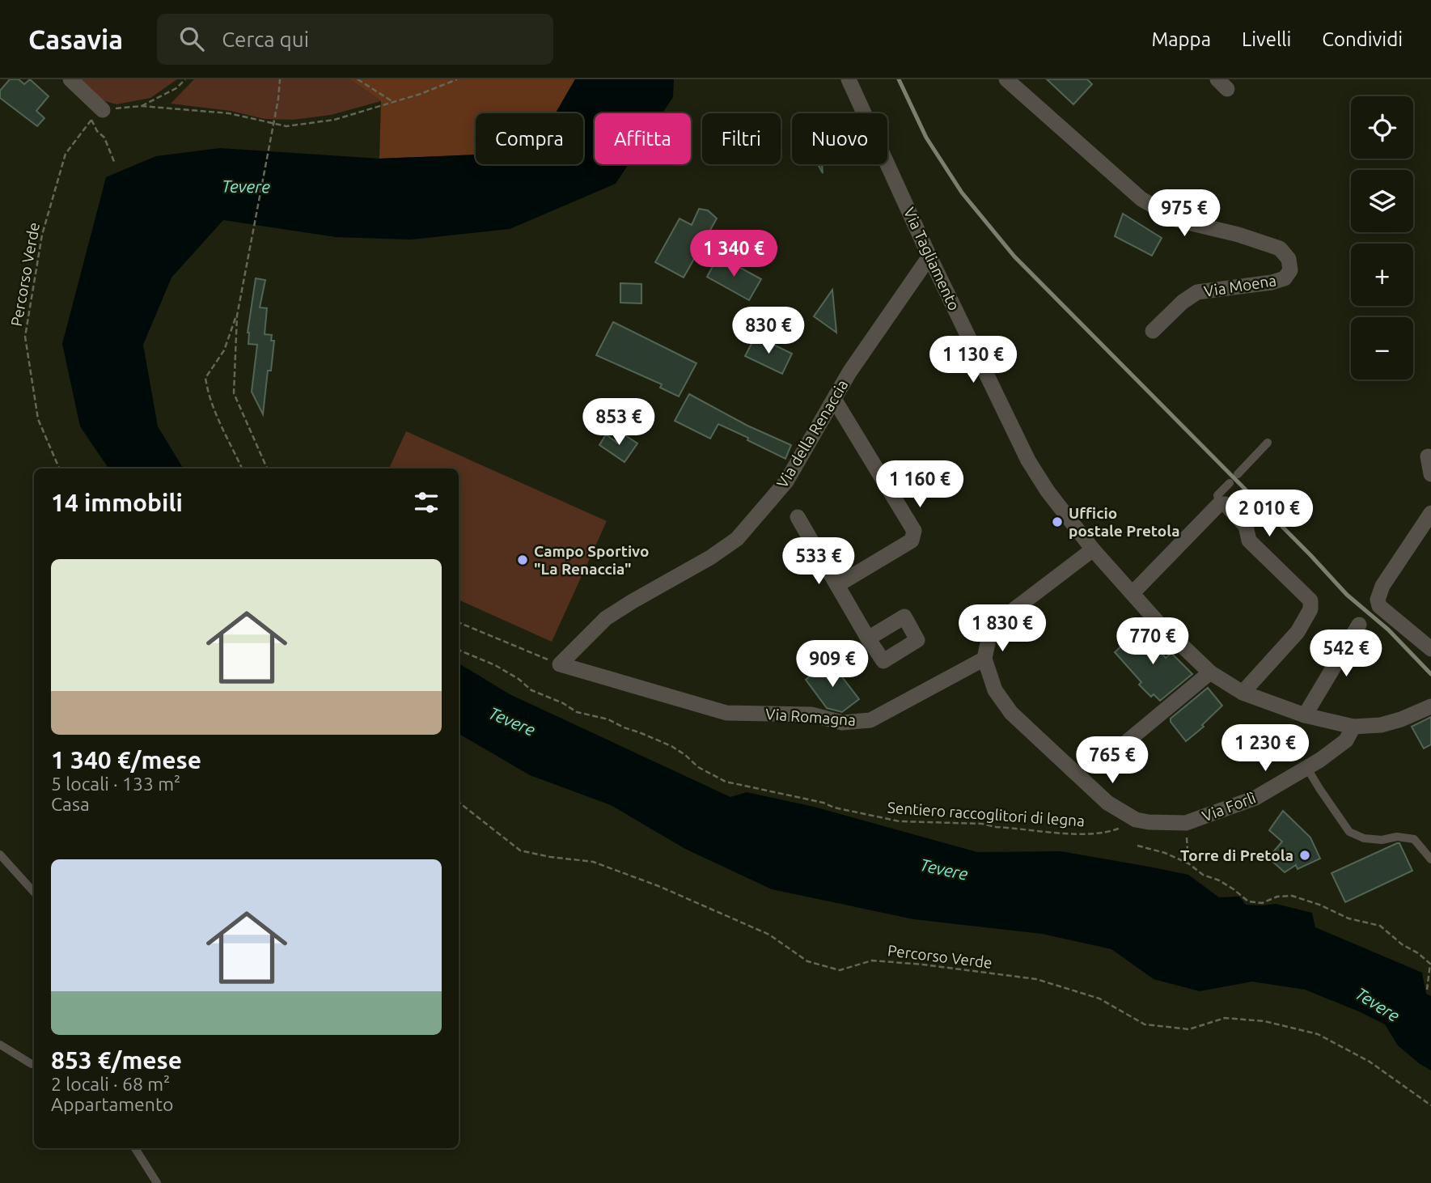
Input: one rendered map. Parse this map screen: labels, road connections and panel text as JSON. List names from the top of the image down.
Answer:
{
  "streets": {
    "street": [
      "Via Tagliamento",
      "Via Moena",
      "Via della Renaccia",
      "Via Romagna",
      "Via Forlì"
    ],
    "path": ["Percorso Verde", "Sentiero raccoglitori di legna"]
  },
  "crossings": [
    ["Via Tagliamento", "Via della Renaccia"],
    ["Via Tagliamento", "Via Forlì"],
    ["Via della Renaccia", "Via Romagna"],
    ["Via Romagna", "Via Forlì"]
  ],
  "water": ["Tevere"],
  "places": ["Ufficio postale Pretola", "Campo Sportivo \"La Renaccia\"", "Torre di Pretola"],
  "page": {
    "header": "Casavia",
    "search": "Cerca qui",
    "nav": ["Mappa", "Livelli", "Condividi"],
    "map_buttons": ["+", "−"],
    "chip": [
      "Compra",
      "Affitta",
      "Filtri",
      "Nuovo"
    ],
    "price": [
      "975 €",
      "1 340 €",
      "830 €",
      "1 130 €",
      "853 €",
      "1 160 €",
      "2 010 €",
      "533 €",
      "1 830 €",
      "770 €",
      "542 €",
      "909 €",
      "1 230 €",
      "765 €"
    ],
    "heading": "14 immobili",
    "list": [
      {
        "name": "1 340 €/mese",
        "note": "5 locali · 133 m² · Casa"
      },
      {
        "name": "853 €/mese",
        "note": "2 locali · 68 m² · Appartamento"
      }
    ]
  }
}
